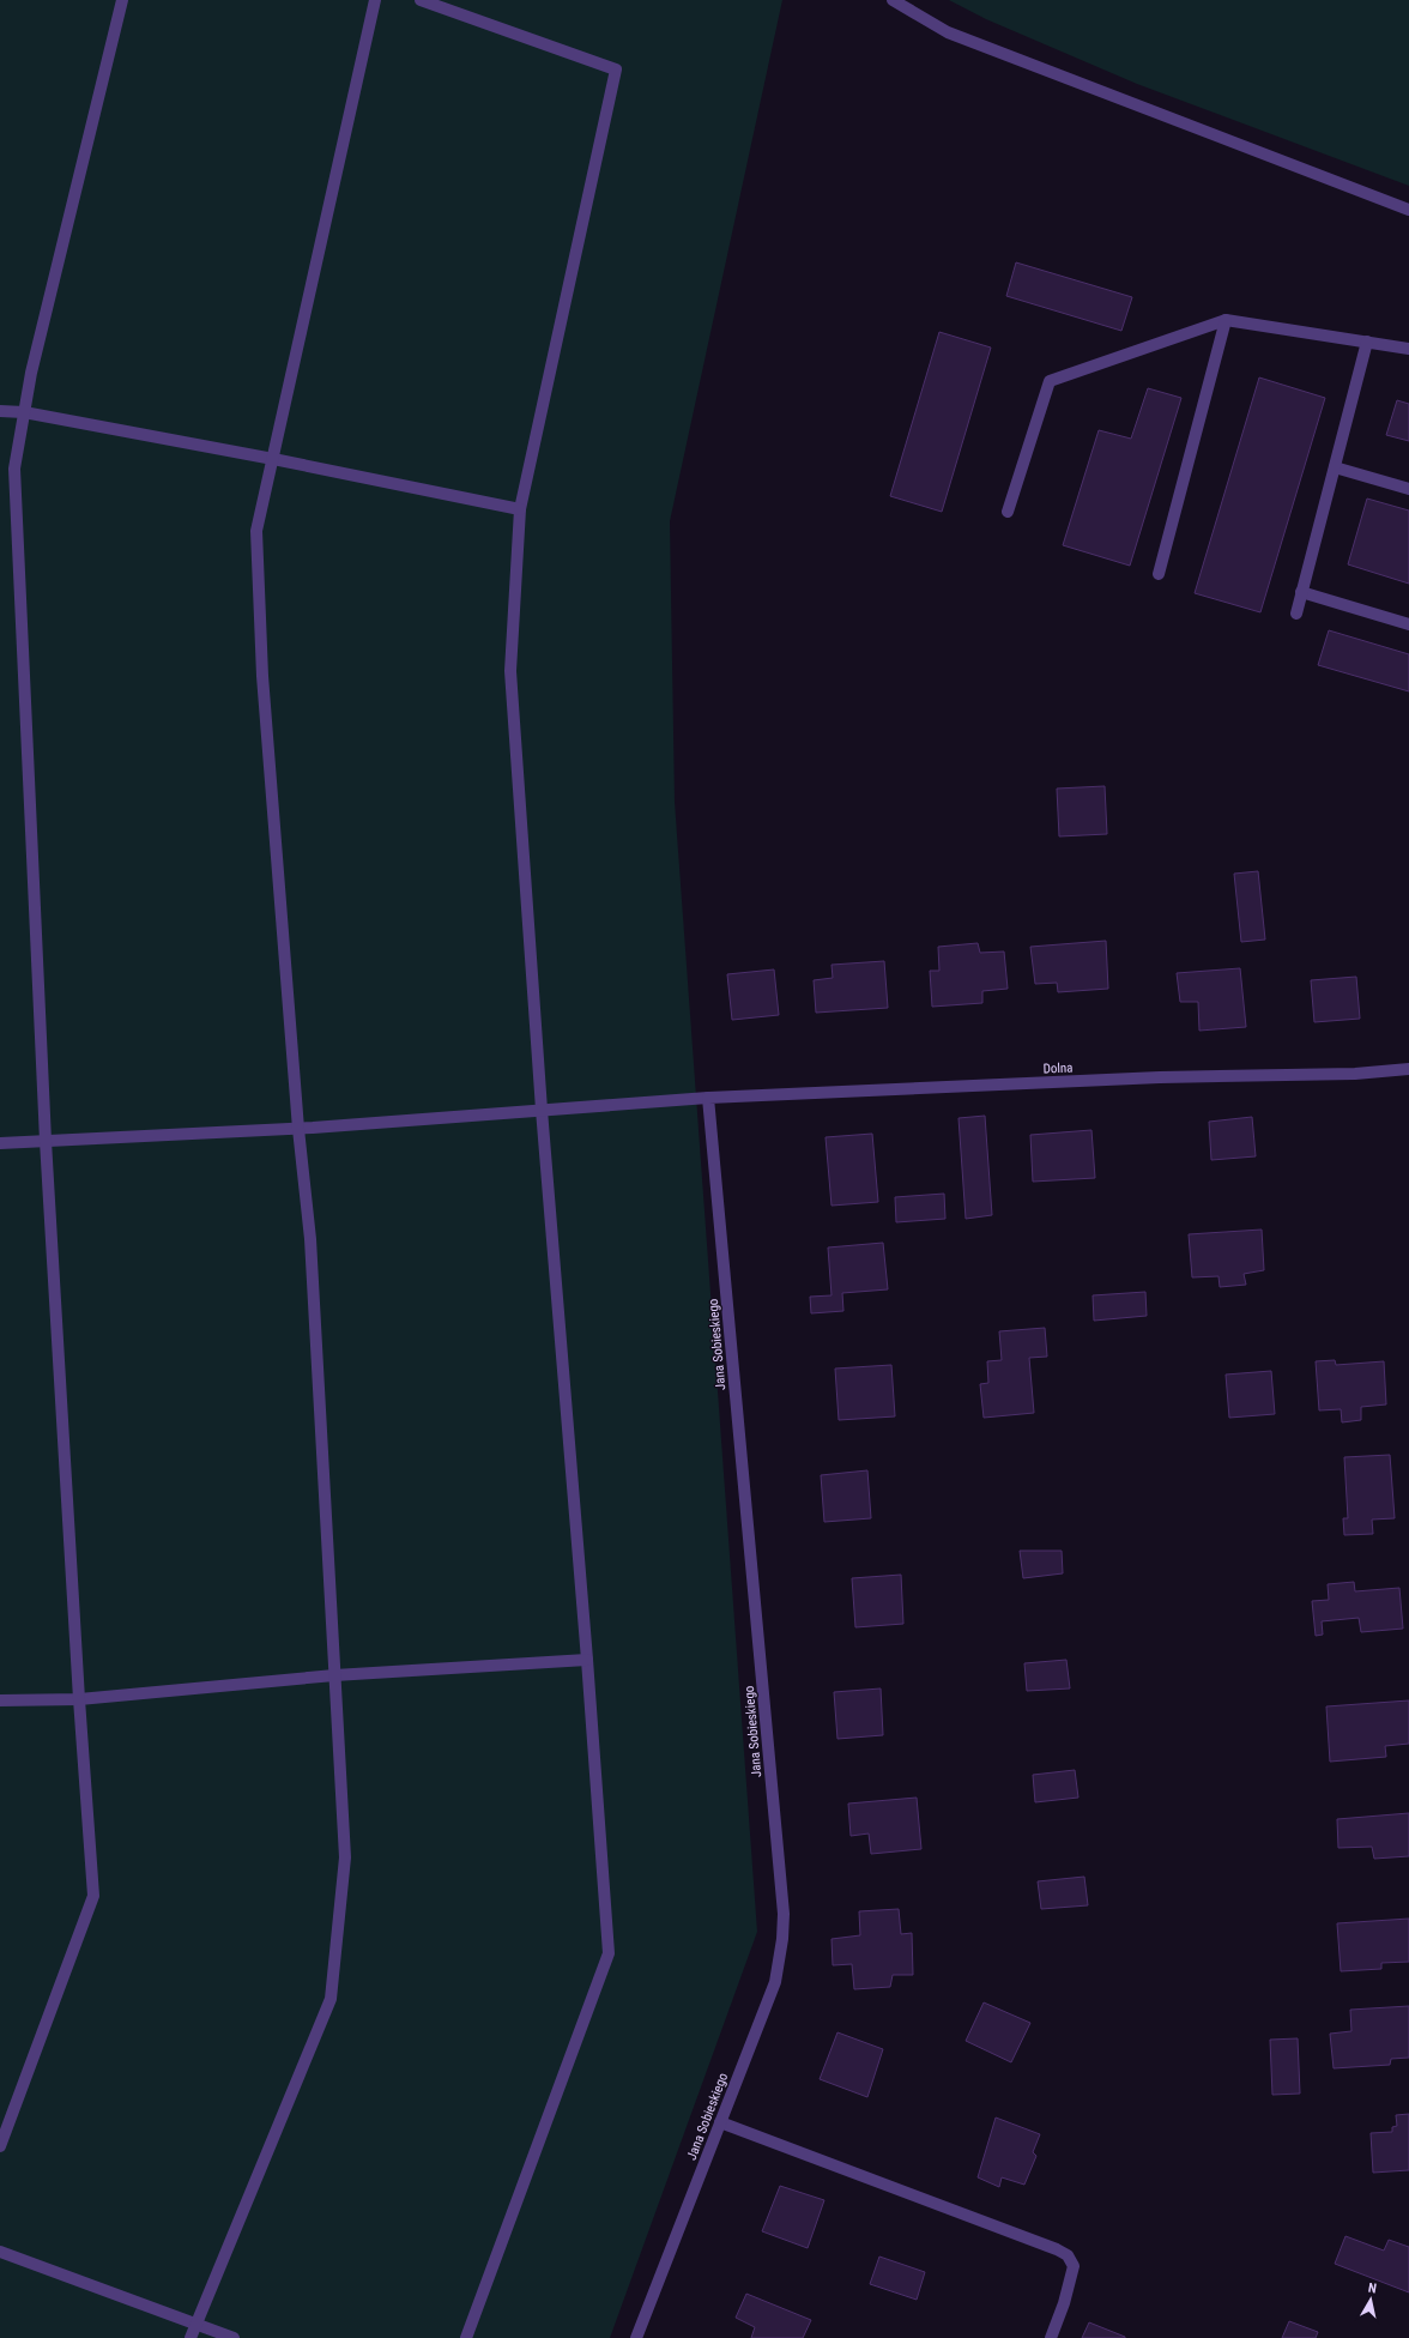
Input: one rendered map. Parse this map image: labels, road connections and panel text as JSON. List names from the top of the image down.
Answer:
{
  "streets": {
    "street": ["Dolna", "Jana Sobieskiego"]
  },
  "crossings": [
    ["Dolna", "Jana Sobieskiego"]
  ],
  "north": "top"
}
